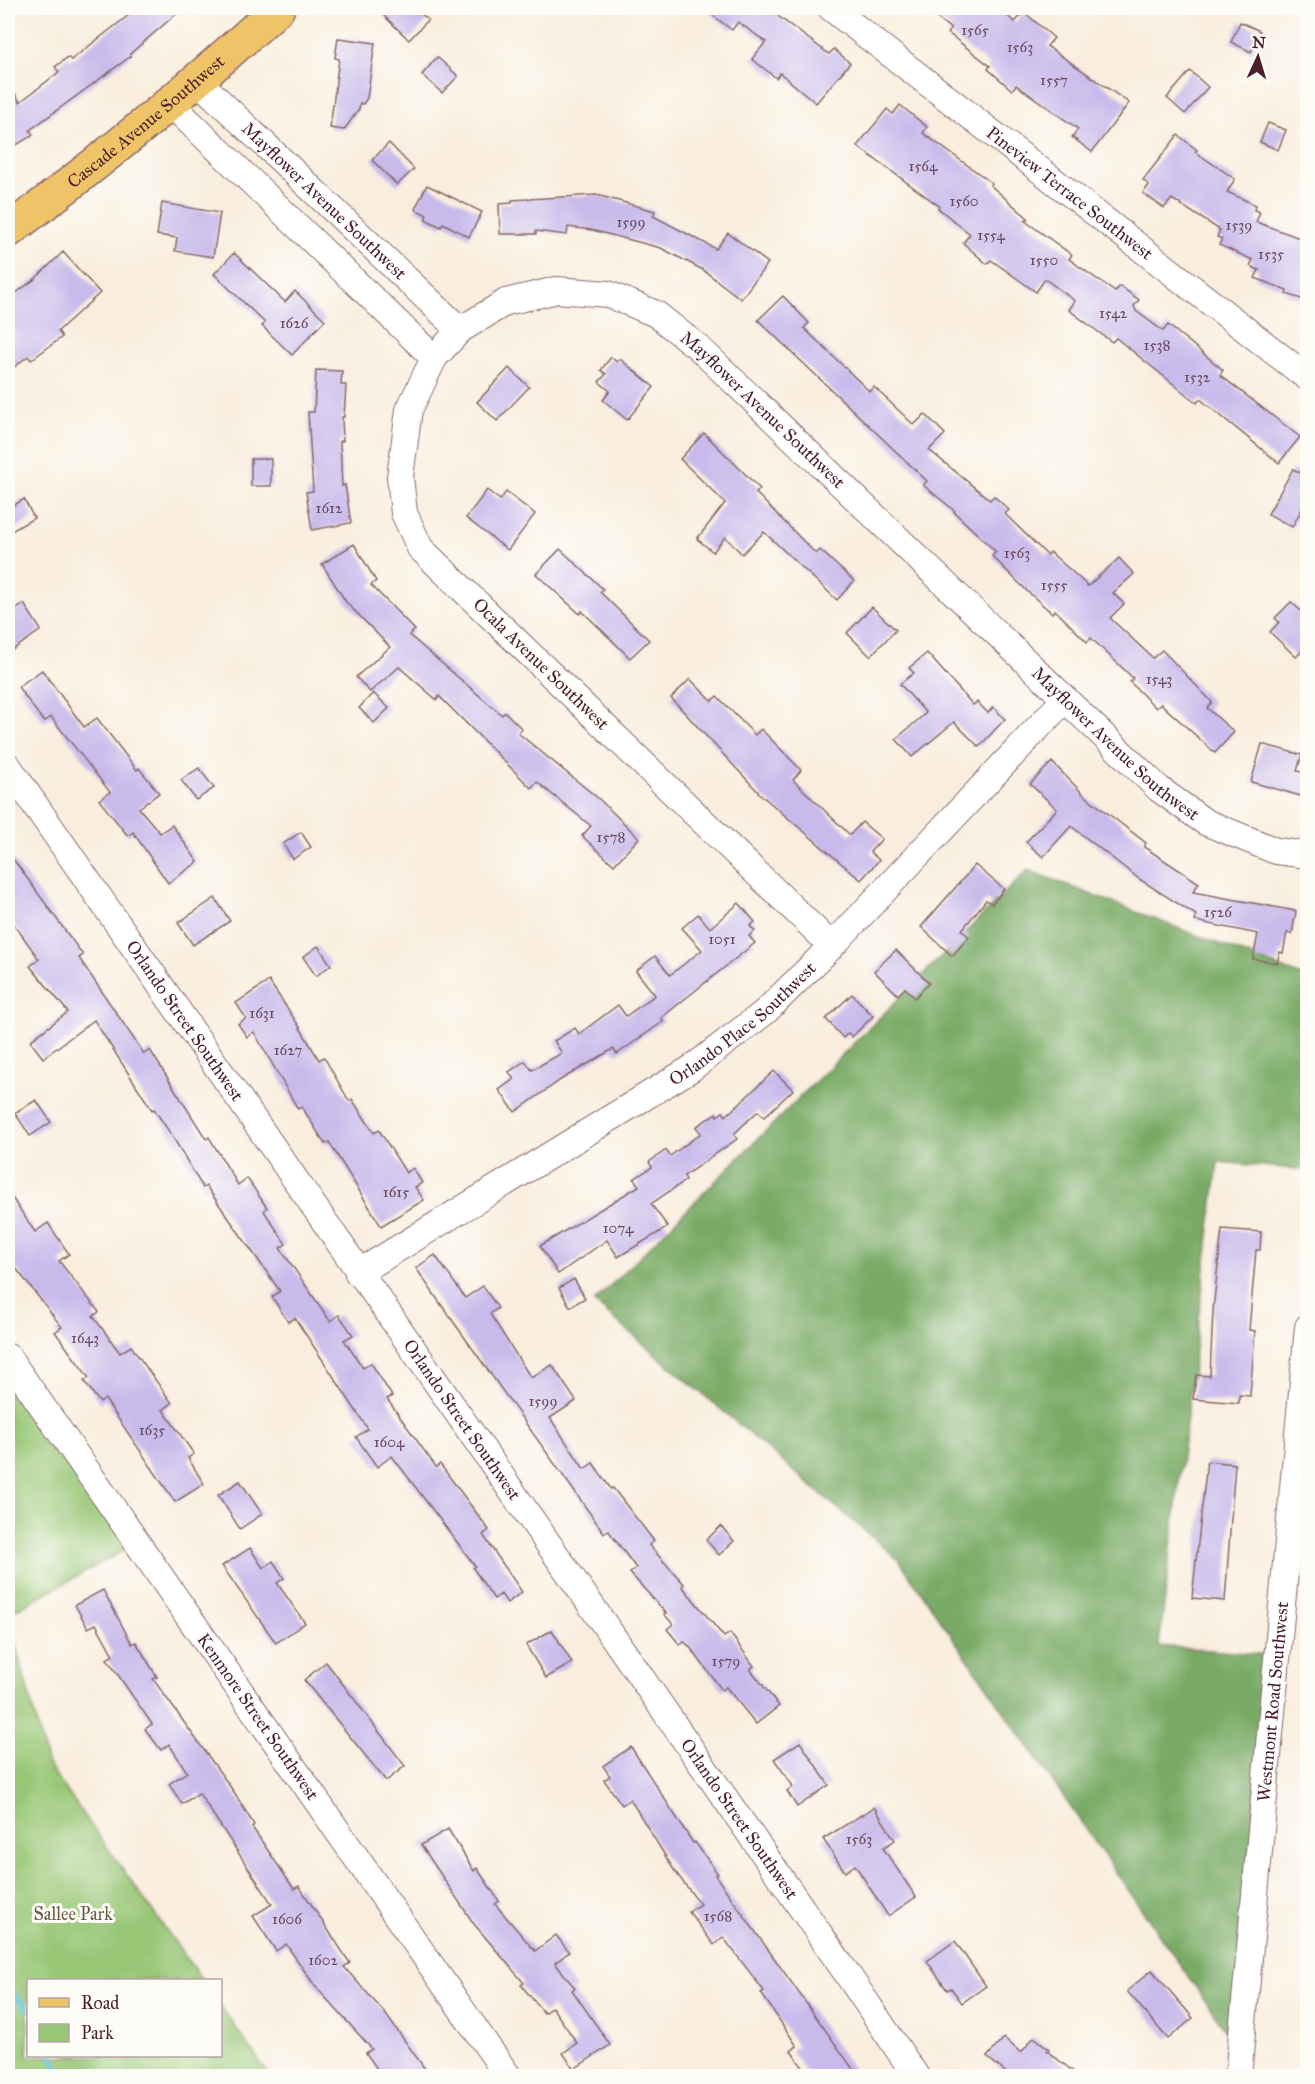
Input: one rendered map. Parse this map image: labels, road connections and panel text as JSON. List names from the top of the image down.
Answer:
{
  "streets": {
    "main road": ["Cascade Avenue Southwest"],
    "street": [
      "Pineview Terrace Southwest",
      "Mayflower Avenue Southwest",
      "Ocala Avenue Southwest",
      "Orlando Street Southwest",
      "Orlando Place Southwest",
      "Westmont Road Southwest",
      "Kenmore Street Southwest"
    ]
  },
  "crossings": [
    ["Cascade Avenue Southwest", "Mayflower Avenue Southwest"],
    ["Mayflower Avenue Southwest", "Ocala Avenue Southwest"],
    ["Mayflower Avenue Southwest", "Orlando Place Southwest"],
    ["Ocala Avenue Southwest", "Orlando Place Southwest"],
    ["Orlando Street Southwest", "Orlando Place Southwest"]
  ],
  "parks": ["Sallee Park"],
  "house_numbers": [
    "1565",
    "1563",
    "1557",
    "1564",
    "1560",
    "1599",
    "1539",
    "1554",
    "1535",
    "1550",
    "1542",
    "1626",
    "1538",
    "1532",
    "1612",
    "1563",
    "1555",
    "1543",
    "1578",
    "1526",
    "1051",
    "1631",
    "1627",
    "1615",
    "1074",
    "1643",
    "1599",
    "1635",
    "1604",
    "1579",
    "1563",
    "1568",
    "1606",
    "1602"
  ],
  "legend": ["Road", "Park"],
  "north": "top"
}
